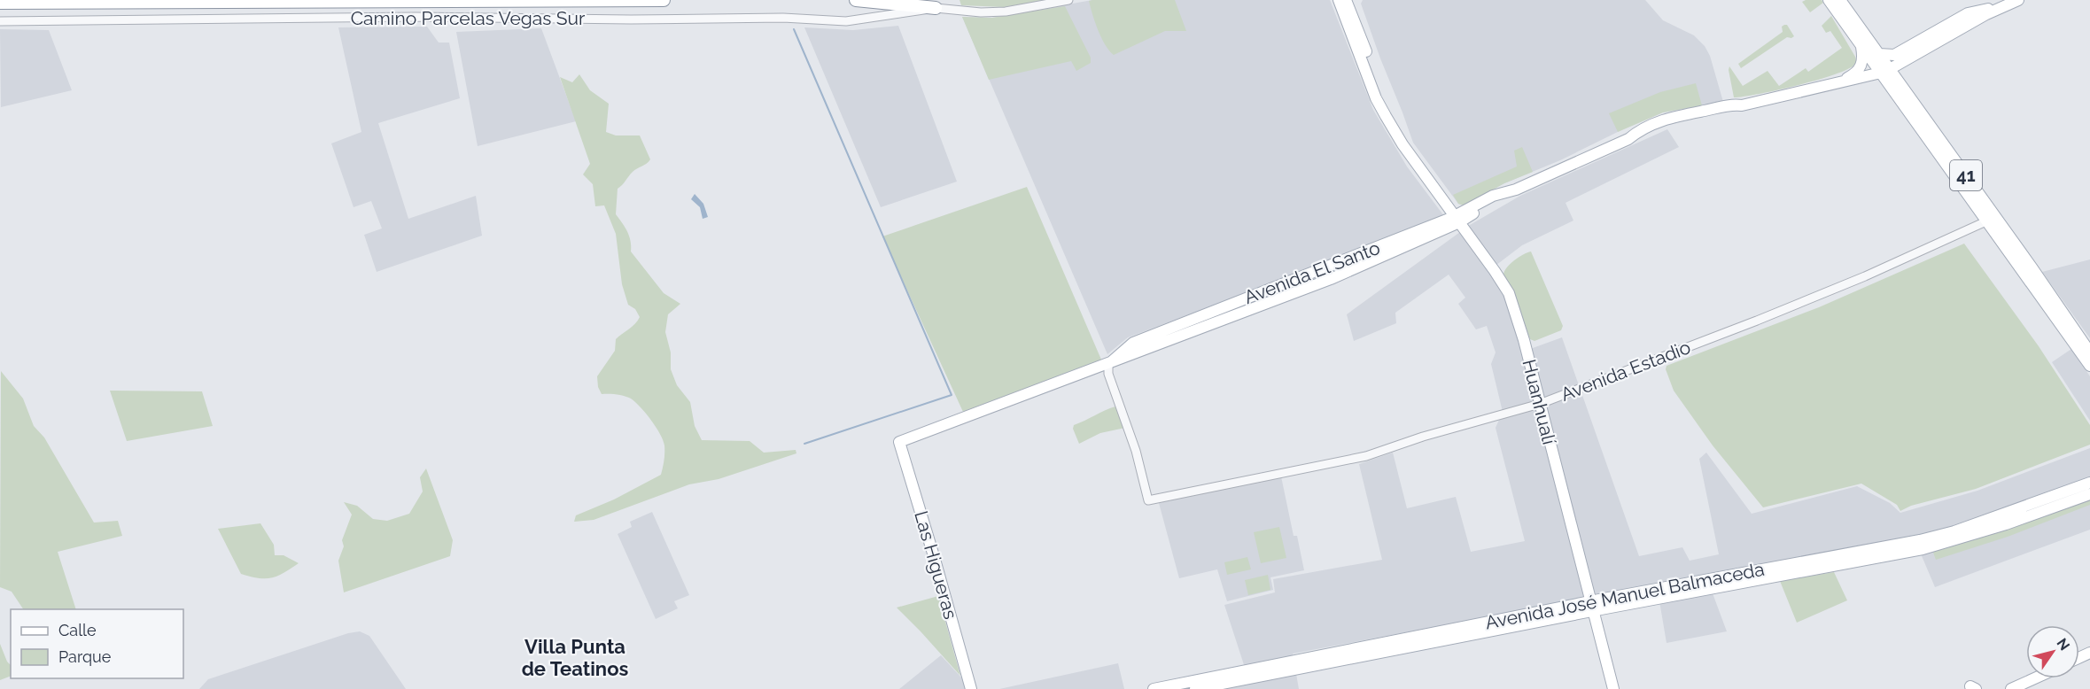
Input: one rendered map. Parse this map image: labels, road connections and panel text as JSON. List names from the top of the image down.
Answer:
{
  "streets": {
    "main road": [
      "41",
      "Avenida El Santo",
      "Huanhualí",
      "Las Higueras",
      "Avenida José Manuel Balmaceda"
    ],
    "street": ["Camino Parcelas Vegas Sur", "Avenida Estadio"]
  },
  "crossings": [
    ["41", "Avenida El Santo"],
    ["41", "Avenida Estadio"],
    ["Avenida El Santo", "Avenida Estadio"],
    ["Avenida El Santo", "Huanhualí"],
    ["Avenida El Santo", "Las Higueras"],
    ["Avenida Estadio", "Huanhualí"],
    ["Huanhualí", "Avenida José Manuel Balmaceda"]
  ],
  "districts": ["Villa Punta de Teatinos"],
  "legend": ["Calle", "Parque"],
  "north": "top right"
}
